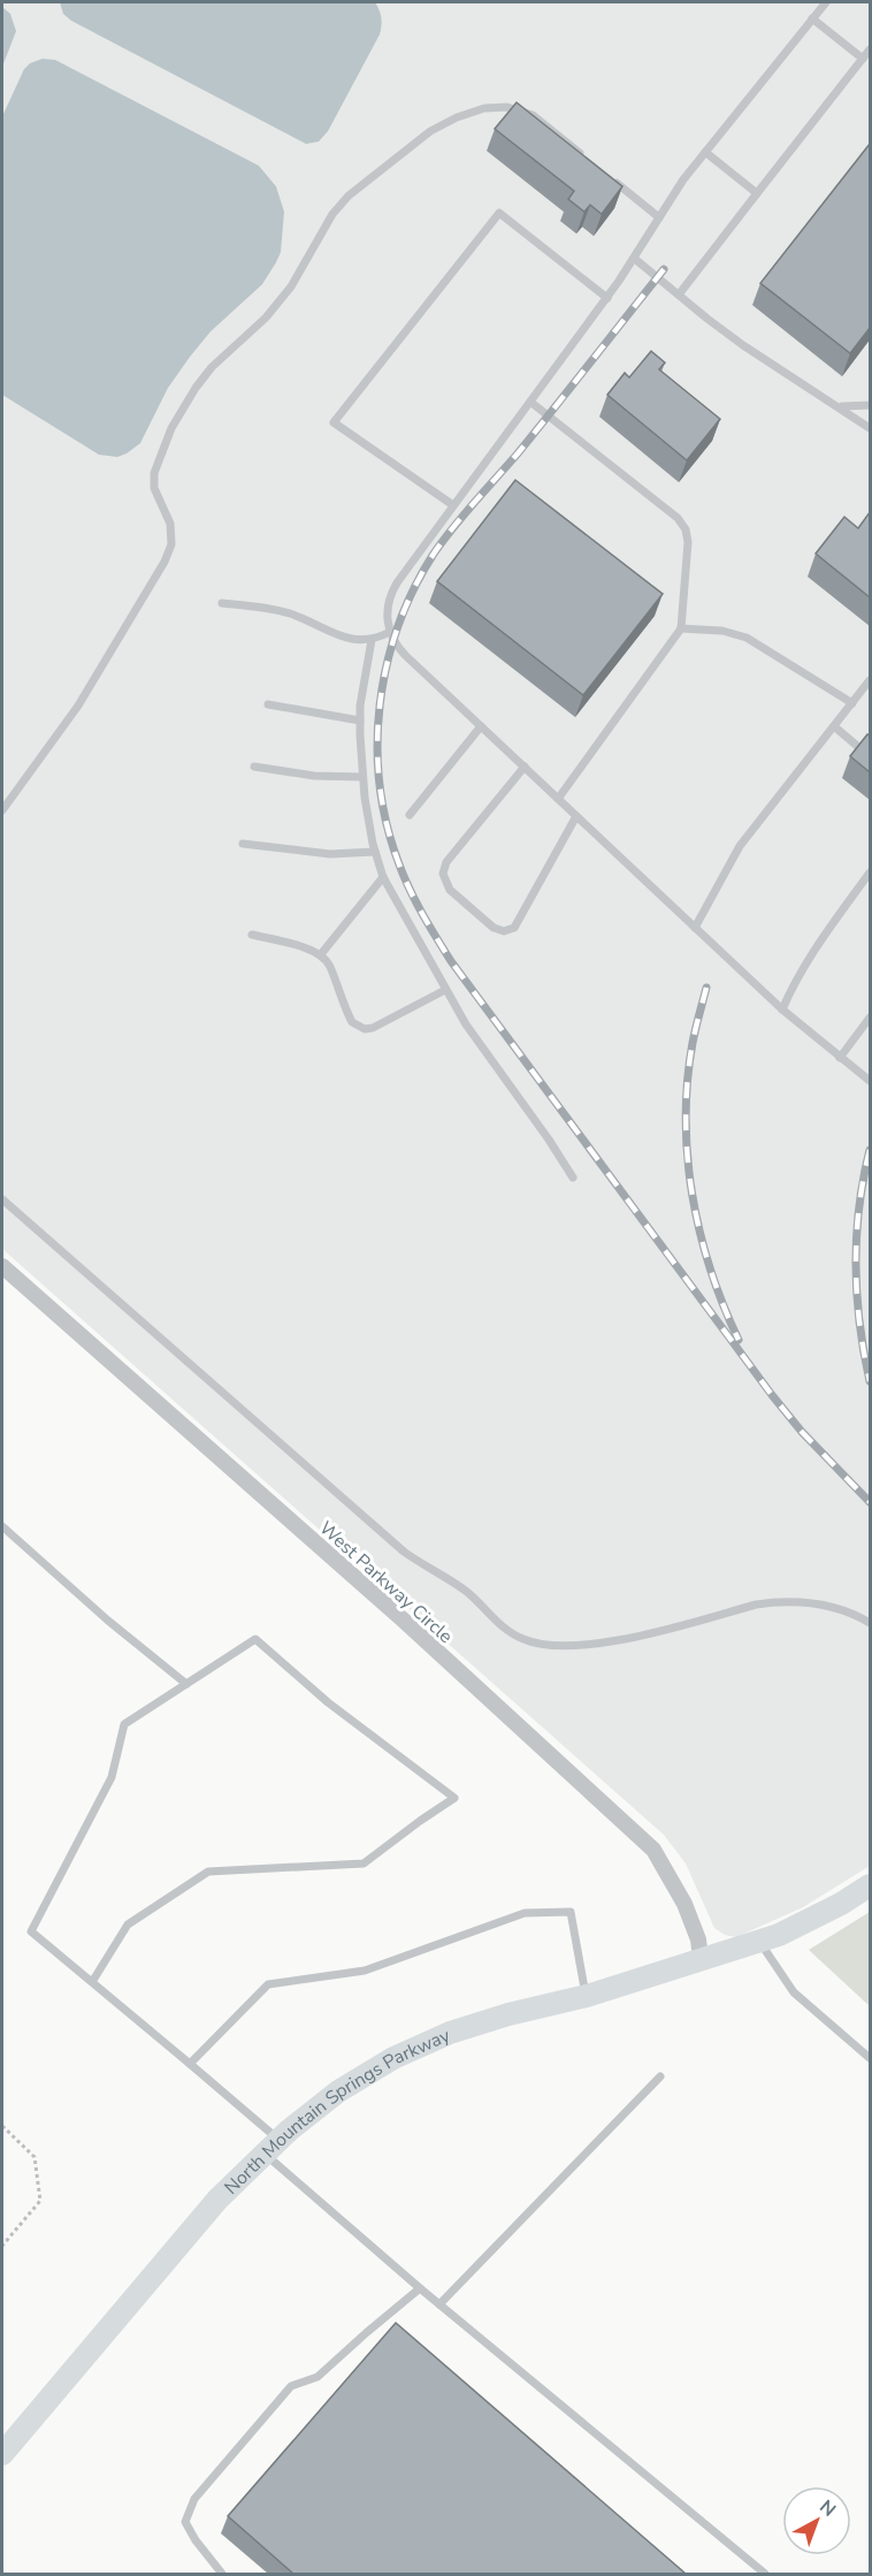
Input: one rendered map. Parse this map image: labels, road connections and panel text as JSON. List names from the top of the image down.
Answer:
{
  "streets": {
    "street": ["West Parkway Circle", "North Mountain Springs Parkway"]
  },
  "crossings": [
    ["West Parkway Circle", "North Mountain Springs Parkway"]
  ],
  "north": "top right"
}
